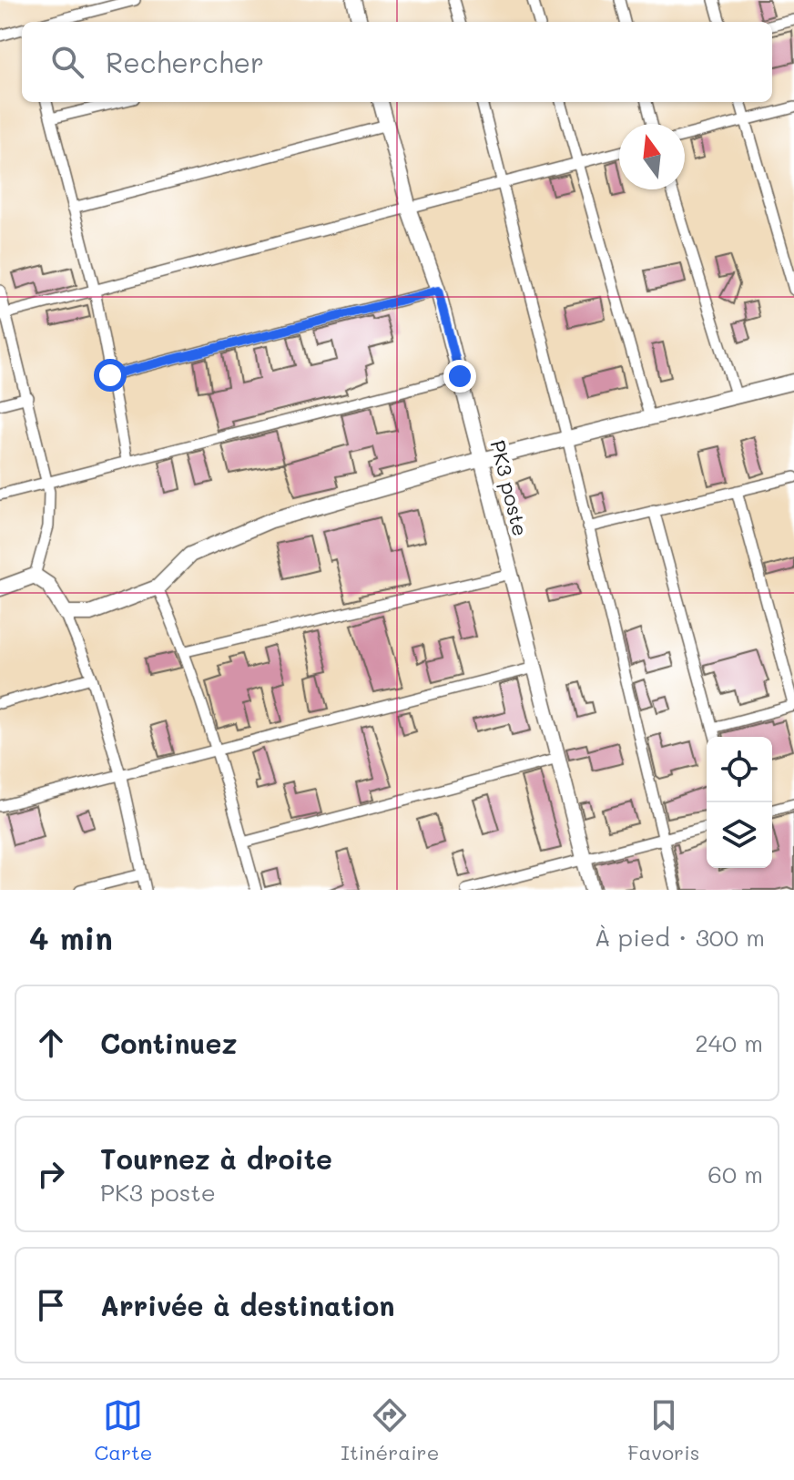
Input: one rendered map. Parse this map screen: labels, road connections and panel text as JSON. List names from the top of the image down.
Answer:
{
  "streets": {
    "street": ["PK3 poste"]
  },
  "north": "top",
  "page": {
    "search": "Rechercher",
    "heading": ["4 min", "À pied · 300 m"],
    "list": [
      ["Continuez", "240 m"],
      ["Tournez à droite", "PK3 poste", "60 m"],
      "Arrivée à destination"
    ],
    "nav": ["Carte", "Itinéraire", "Favoris"]
  }
}
